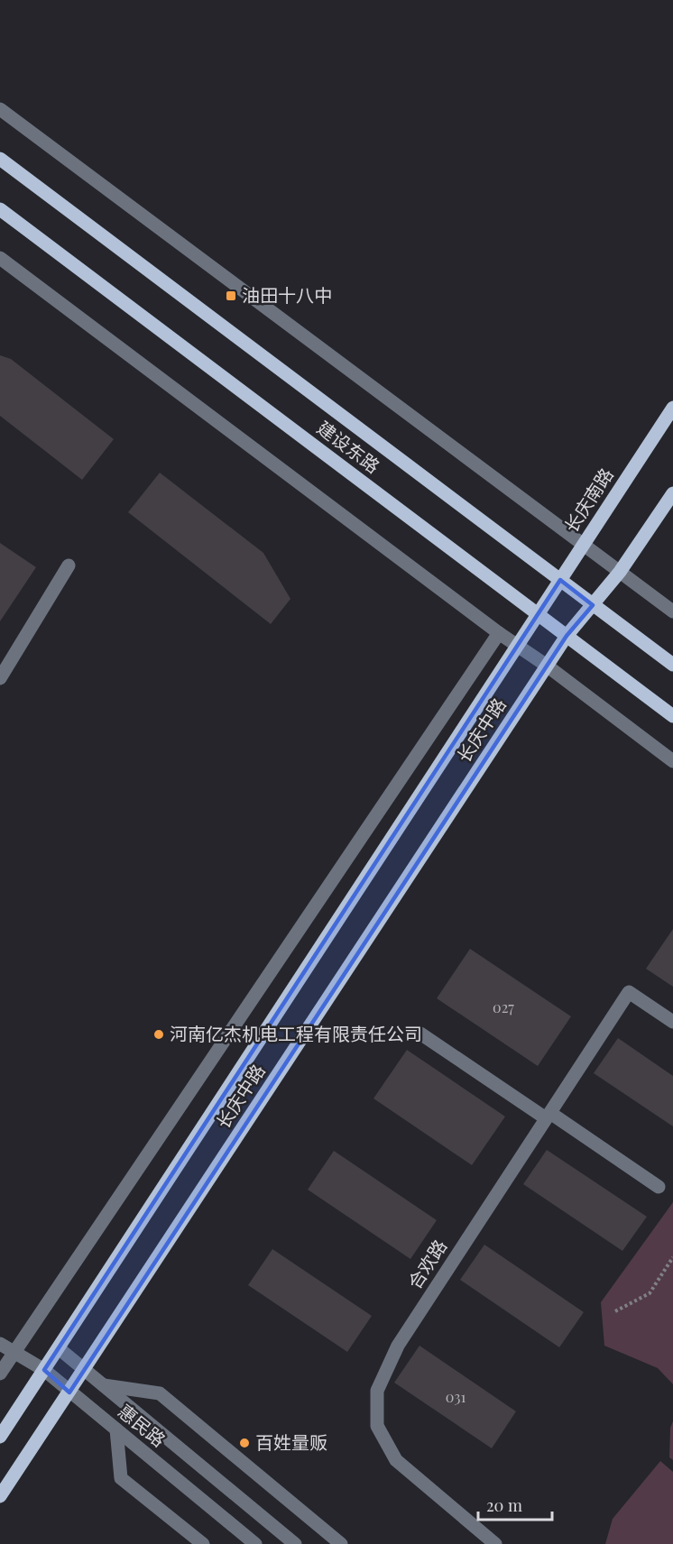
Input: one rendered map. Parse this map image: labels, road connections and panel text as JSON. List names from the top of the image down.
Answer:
{
  "streets": {
    "main road": ["建设东路", "长庆南路", "长庆中路"],
    "street": ["合欢路", "惠民路"]
  },
  "crossings": [
    ["建设东路", "长庆南路"],
    ["建设东路", "长庆中路"],
    ["长庆南路", "长庆中路"],
    ["长庆中路", "惠民路"]
  ],
  "places": {
    "transit": ["油田十八中"],
    "other": ["河南亿杰机电工程有限责任公司", "百姓量贩"]
  },
  "house_numbers": ["027", "031"],
  "scale_bar": "20 m"
}
